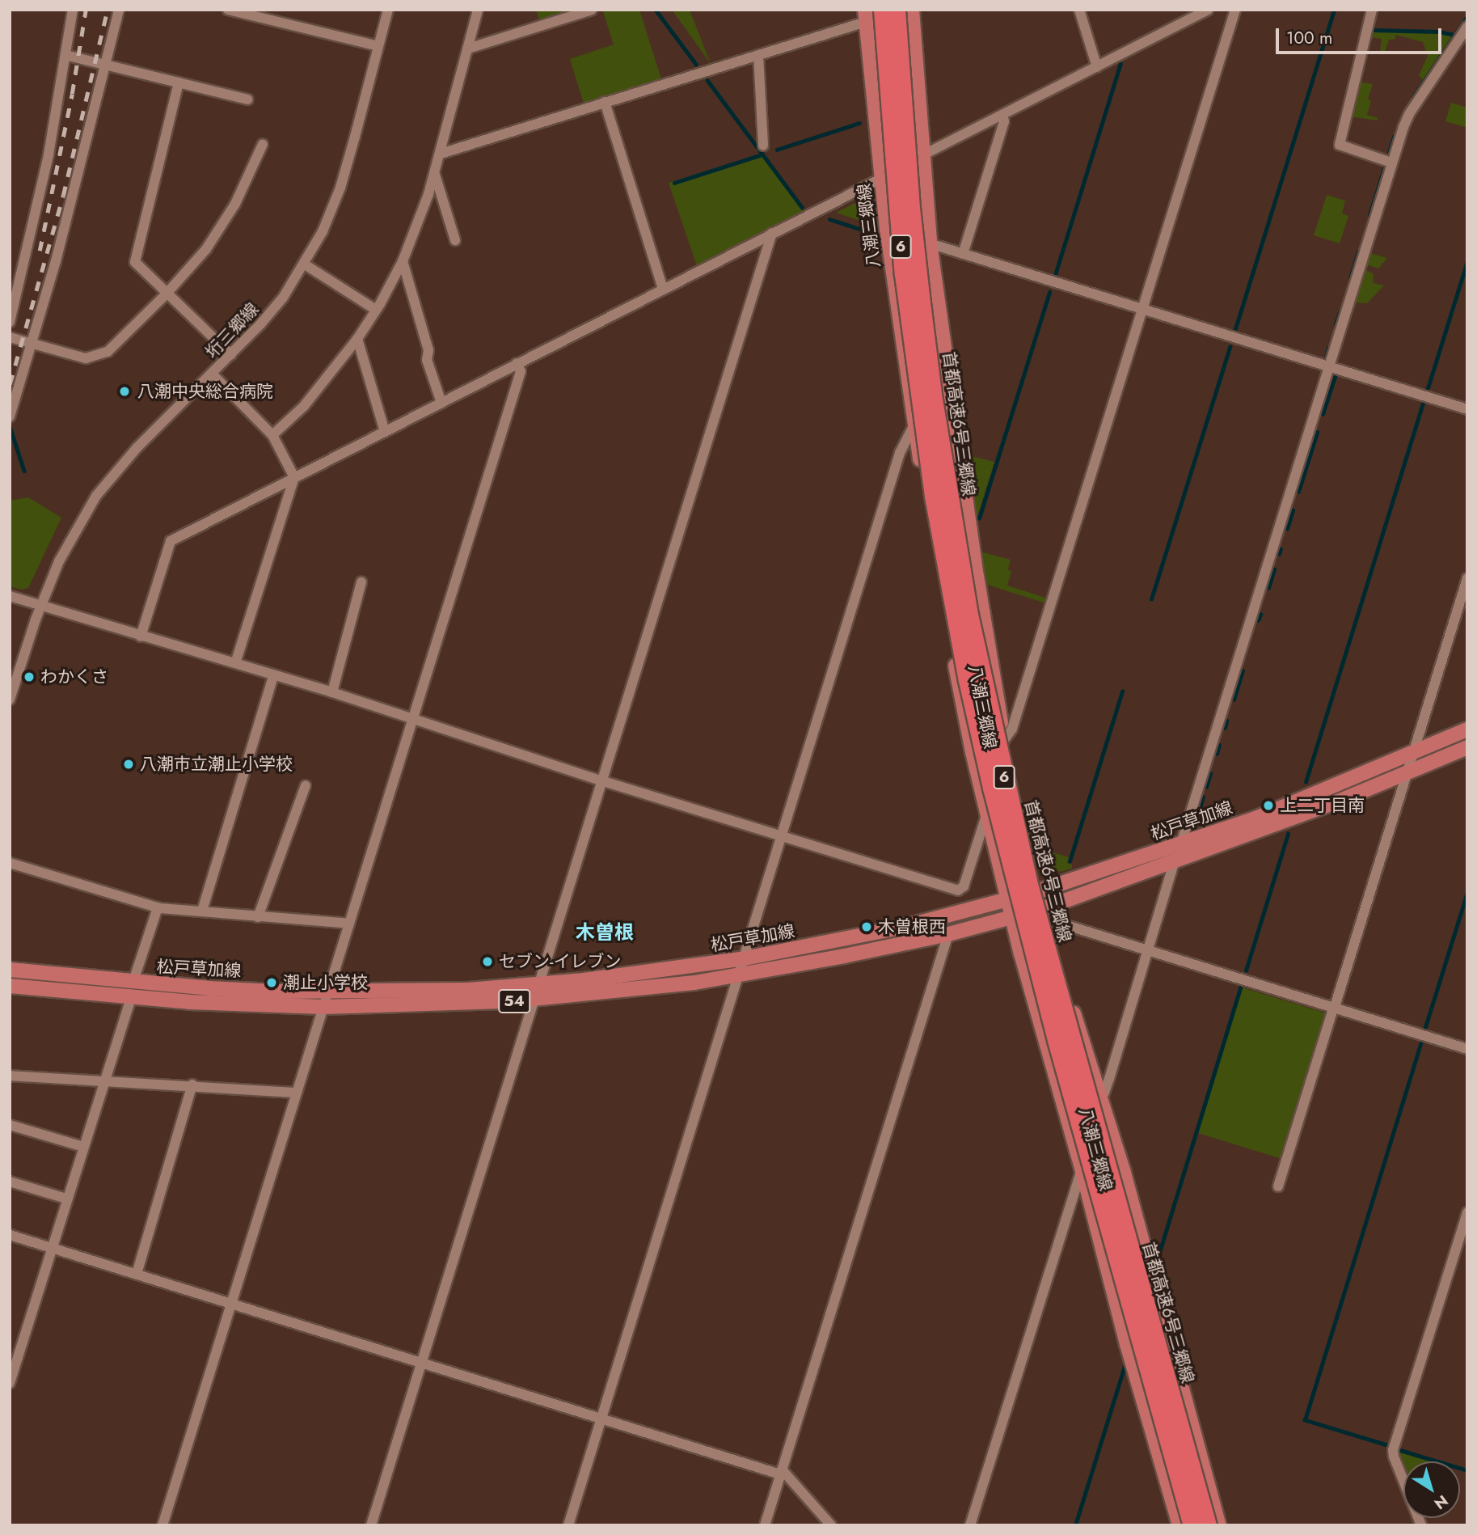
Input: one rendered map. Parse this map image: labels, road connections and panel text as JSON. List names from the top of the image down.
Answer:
{
  "streets": {
    "highway": ["6", "首都高速6号三郷線"],
    "main road": ["八潮三郷線", "松戸草加線", "54"],
    "street": ["垳三郷線"]
  },
  "crossings": [
    ["八潮三郷線", "松戸草加線"]
  ],
  "districts": ["木曽根"],
  "places": [
    "八潮中央総合病院",
    "わかくさ",
    "八潮市立潮止小学校",
    "上二丁目南",
    "木曽根西",
    "セブン-イレブン",
    "潮止小学校"
  ],
  "scale_bar": "100 m",
  "north": "bottom right"
}
